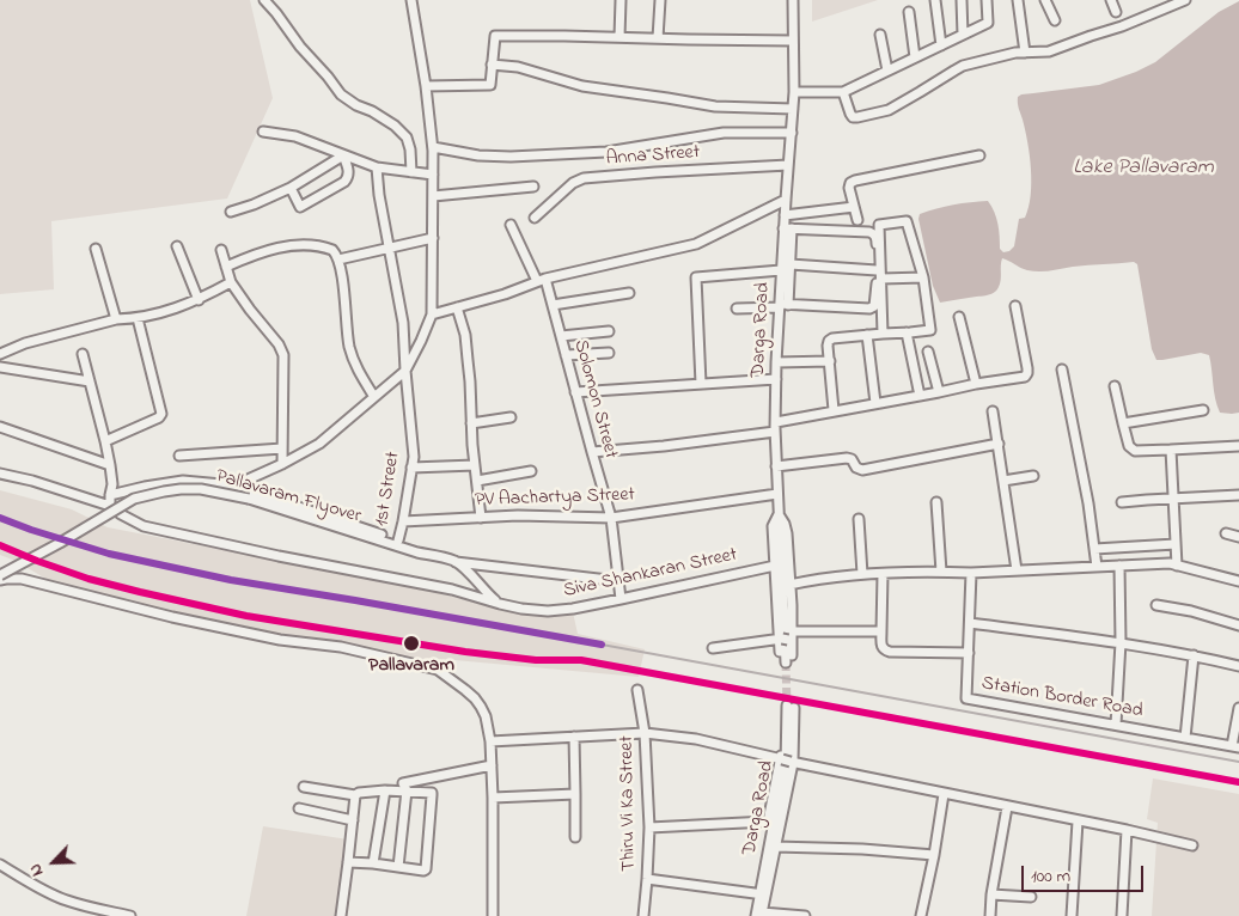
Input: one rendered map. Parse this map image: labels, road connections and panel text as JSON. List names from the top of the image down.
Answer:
{
  "streets": {
    "street": [
      "Anna Street",
      "Darga Road",
      "Solomon Street",
      "1st Street",
      "Pallavaram Flyover",
      "PV Aachartya Street",
      "Siva Shankaran Street",
      "Station Border Road",
      "Thiru Vi Ka Street"
    ]
  },
  "crossings": [
    ["Anna Street", "Darga Road"],
    ["Darga Road", "PV Aachartya Street"],
    ["Solomon Street", "PV Aachartya Street"],
    ["Solomon Street", "Siva Shankaran Street"],
    ["1st Street", "PV Aachartya Street"]
  ],
  "water": ["Lake Pallavaram"],
  "places": ["Pallavaram"],
  "scale_bar": "100 m",
  "north": "bottom left"
}
